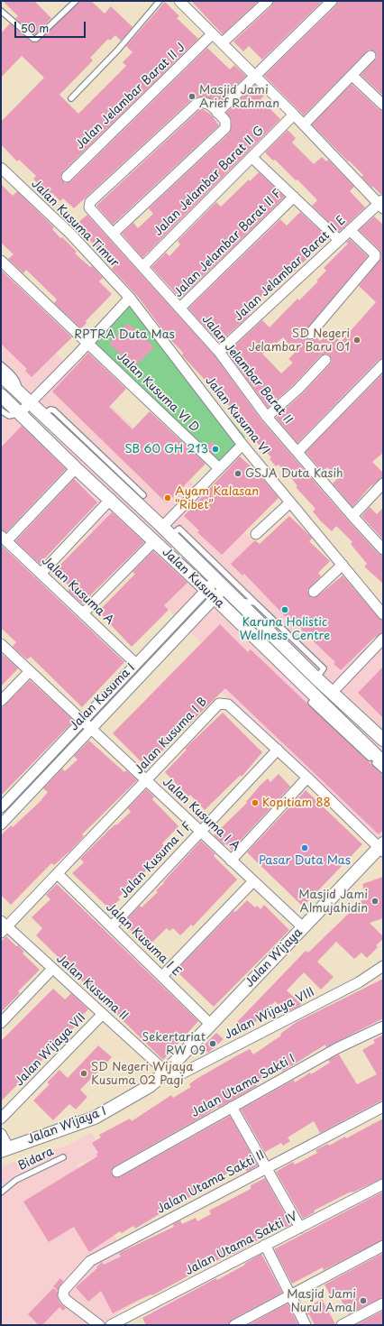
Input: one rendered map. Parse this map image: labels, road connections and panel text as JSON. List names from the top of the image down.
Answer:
{
  "streets": {
    "street": [
      "Jalan Jelambar Barat II J",
      "Jalan Jelambar Barat II G",
      "Jalan Kusuma Timur",
      "Jalan Jelambar Barat II F",
      "Jalan Jelambar Barat II E",
      "Jalan Jelambar Barat II",
      "Jalan Kusuma VI D",
      "Jalan Kusuma VI",
      "Jalan Kusuma",
      "Jalan Kusuma A",
      "Jalan Kusuma I",
      "Jalan Kusuma I B",
      "Jalan Kusuma I A",
      "Jalan Kusuma I F",
      "Jalan Kusuma I E",
      "Jalan Wijaya",
      "Jalan Kusuma II",
      "Jalan Wijaya VIII",
      "Jalan Wijaya VII",
      "Jalan Utama Sakti I",
      "Jalan Wijaya I",
      "Jalan Utama Sakti II",
      "Jalan Utama Sakti IV"
    ],
    "lane": ["Bidara"]
  },
  "crossings": [
    ["Jalan Jelambar Barat II G", "Jalan Jelambar Barat II"],
    ["Jalan Kusuma Timur", "Jalan Kusuma VI"],
    ["Jalan Jelambar Barat II F", "Jalan Jelambar Barat II"],
    ["Jalan Jelambar Barat II E", "Jalan Jelambar Barat II"],
    ["Jalan Kusuma", "Jalan Kusuma I"],
    ["Jalan Kusuma A", "Jalan Kusuma I"],
    ["Jalan Kusuma I", "Jalan Kusuma I A"],
    ["Jalan Kusuma I B", "Jalan Kusuma I A"],
    ["Jalan Kusuma I B", "Jalan Kusuma I F"],
    ["Jalan Kusuma I B", "Jalan Kusuma I E"],
    ["Jalan Kusuma I B", "Jalan Wijaya"],
    ["Jalan Kusuma I B", "Jalan Kusuma II"],
    ["Jalan Kusuma I A", "Jalan Kusuma I F"],
    ["Jalan Kusuma I A", "Jalan Wijaya"],
    ["Jalan Kusuma I F", "Jalan Kusuma I E"],
    ["Jalan Kusuma I E", "Jalan Wijaya"],
    ["Jalan Wijaya", "Jalan Kusuma II"],
    ["Jalan Wijaya", "Jalan Wijaya VIII"],
    ["Jalan Wijaya", "Jalan Wijaya I"],
    ["Jalan Kusuma II", "Jalan Wijaya VIII"],
    ["Jalan Kusuma II", "Jalan Wijaya VII"],
    ["Jalan Kusuma II", "Jalan Wijaya I"],
    ["Jalan Wijaya VIII", "Jalan Wijaya I"]
  ],
  "parks": ["RPTRA Duta Mas"],
  "places": [
    "Masjid Jami Arief Rahman",
    "SD Negeri Jelambar Baru 01",
    "SB 60 GH 213",
    "GSJA Duta Kasih",
    "Ayam Kalasan “Ribet”",
    "Karuna Holistic Wellness Centre",
    "Kopitiam 88",
    "Pasar Duta Mas",
    "Masjid Jami Almujahidin",
    "Sekertariat RW 09",
    "SD Negeri Wijaya Kusuma 02 Pagi",
    "Masjid Jami Nurul Amal"
  ],
  "scale_bar": "50 m"
}
